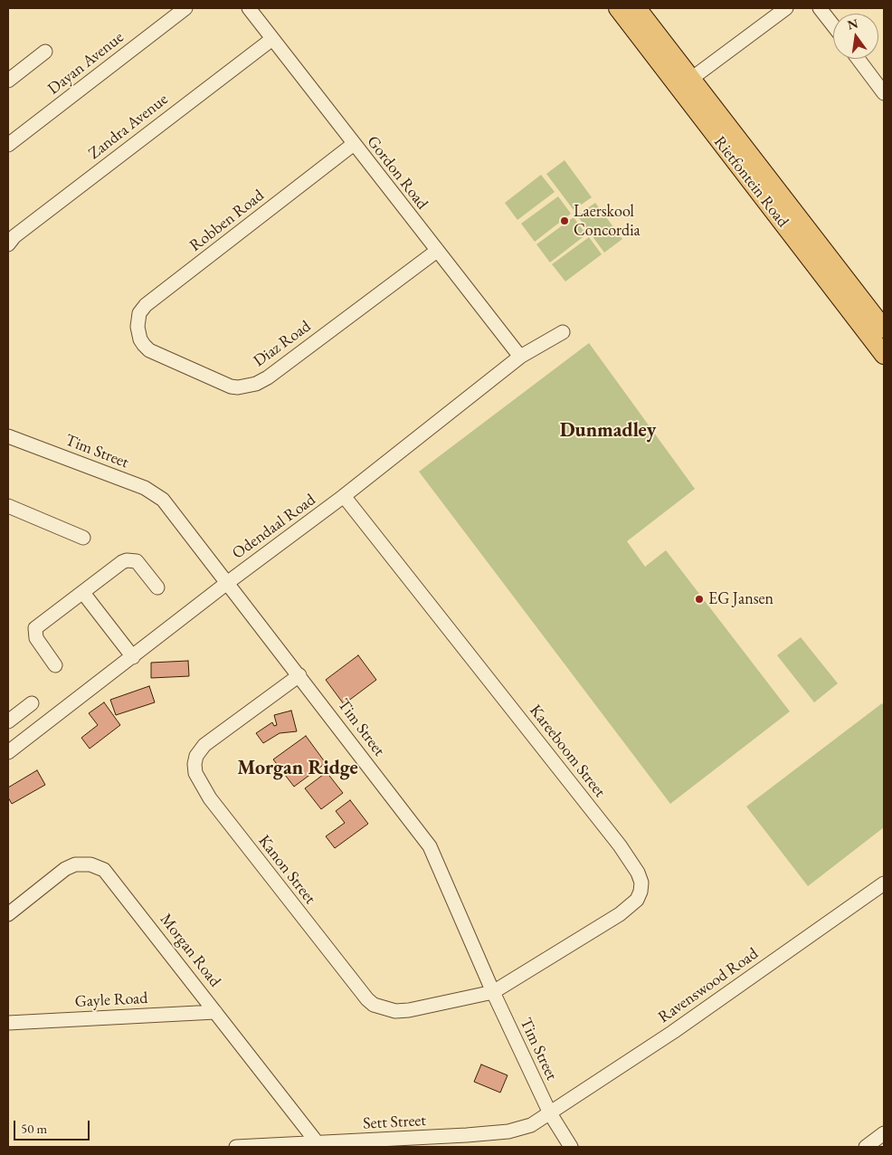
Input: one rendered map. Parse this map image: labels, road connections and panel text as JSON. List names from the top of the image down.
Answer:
{
  "streets": {
    "main road": ["Rietfontein Road"],
    "street": [
      "Dayan Avenue",
      "Zandra Avenue",
      "Gordon Road",
      "Robben Road",
      "Diaz Road",
      "Tim Street",
      "Odendaal Road",
      "Kareeboom Street",
      "Kanon Street",
      "Morgan Road",
      "Ravenswood Road",
      "Gayle Road",
      "Sett Street"
    ]
  },
  "crossings": [
    ["Zandra Avenue", "Gordon Road"],
    ["Gordon Road", "Robben Road"],
    ["Gordon Road", "Diaz Road"],
    ["Gordon Road", "Odendaal Road"],
    ["Robben Road", "Diaz Road"],
    ["Tim Street", "Odendaal Road"],
    ["Tim Street", "Kareeboom Street"],
    ["Tim Street", "Kanon Street"],
    ["Tim Street", "Ravenswood Road"],
    ["Tim Street", "Sett Street"],
    ["Odendaal Road", "Kareeboom Street"],
    ["Kareeboom Street", "Kanon Street"],
    ["Morgan Road", "Gayle Road"],
    ["Morgan Road", "Sett Street"],
    ["Ravenswood Road", "Sett Street"]
  ],
  "districts": ["Dunmadley", "Morgan Ridge"],
  "places": ["Laerskool Concordia", "EG Jansen"],
  "scale_bar": "50 m",
  "north": "top"
}
